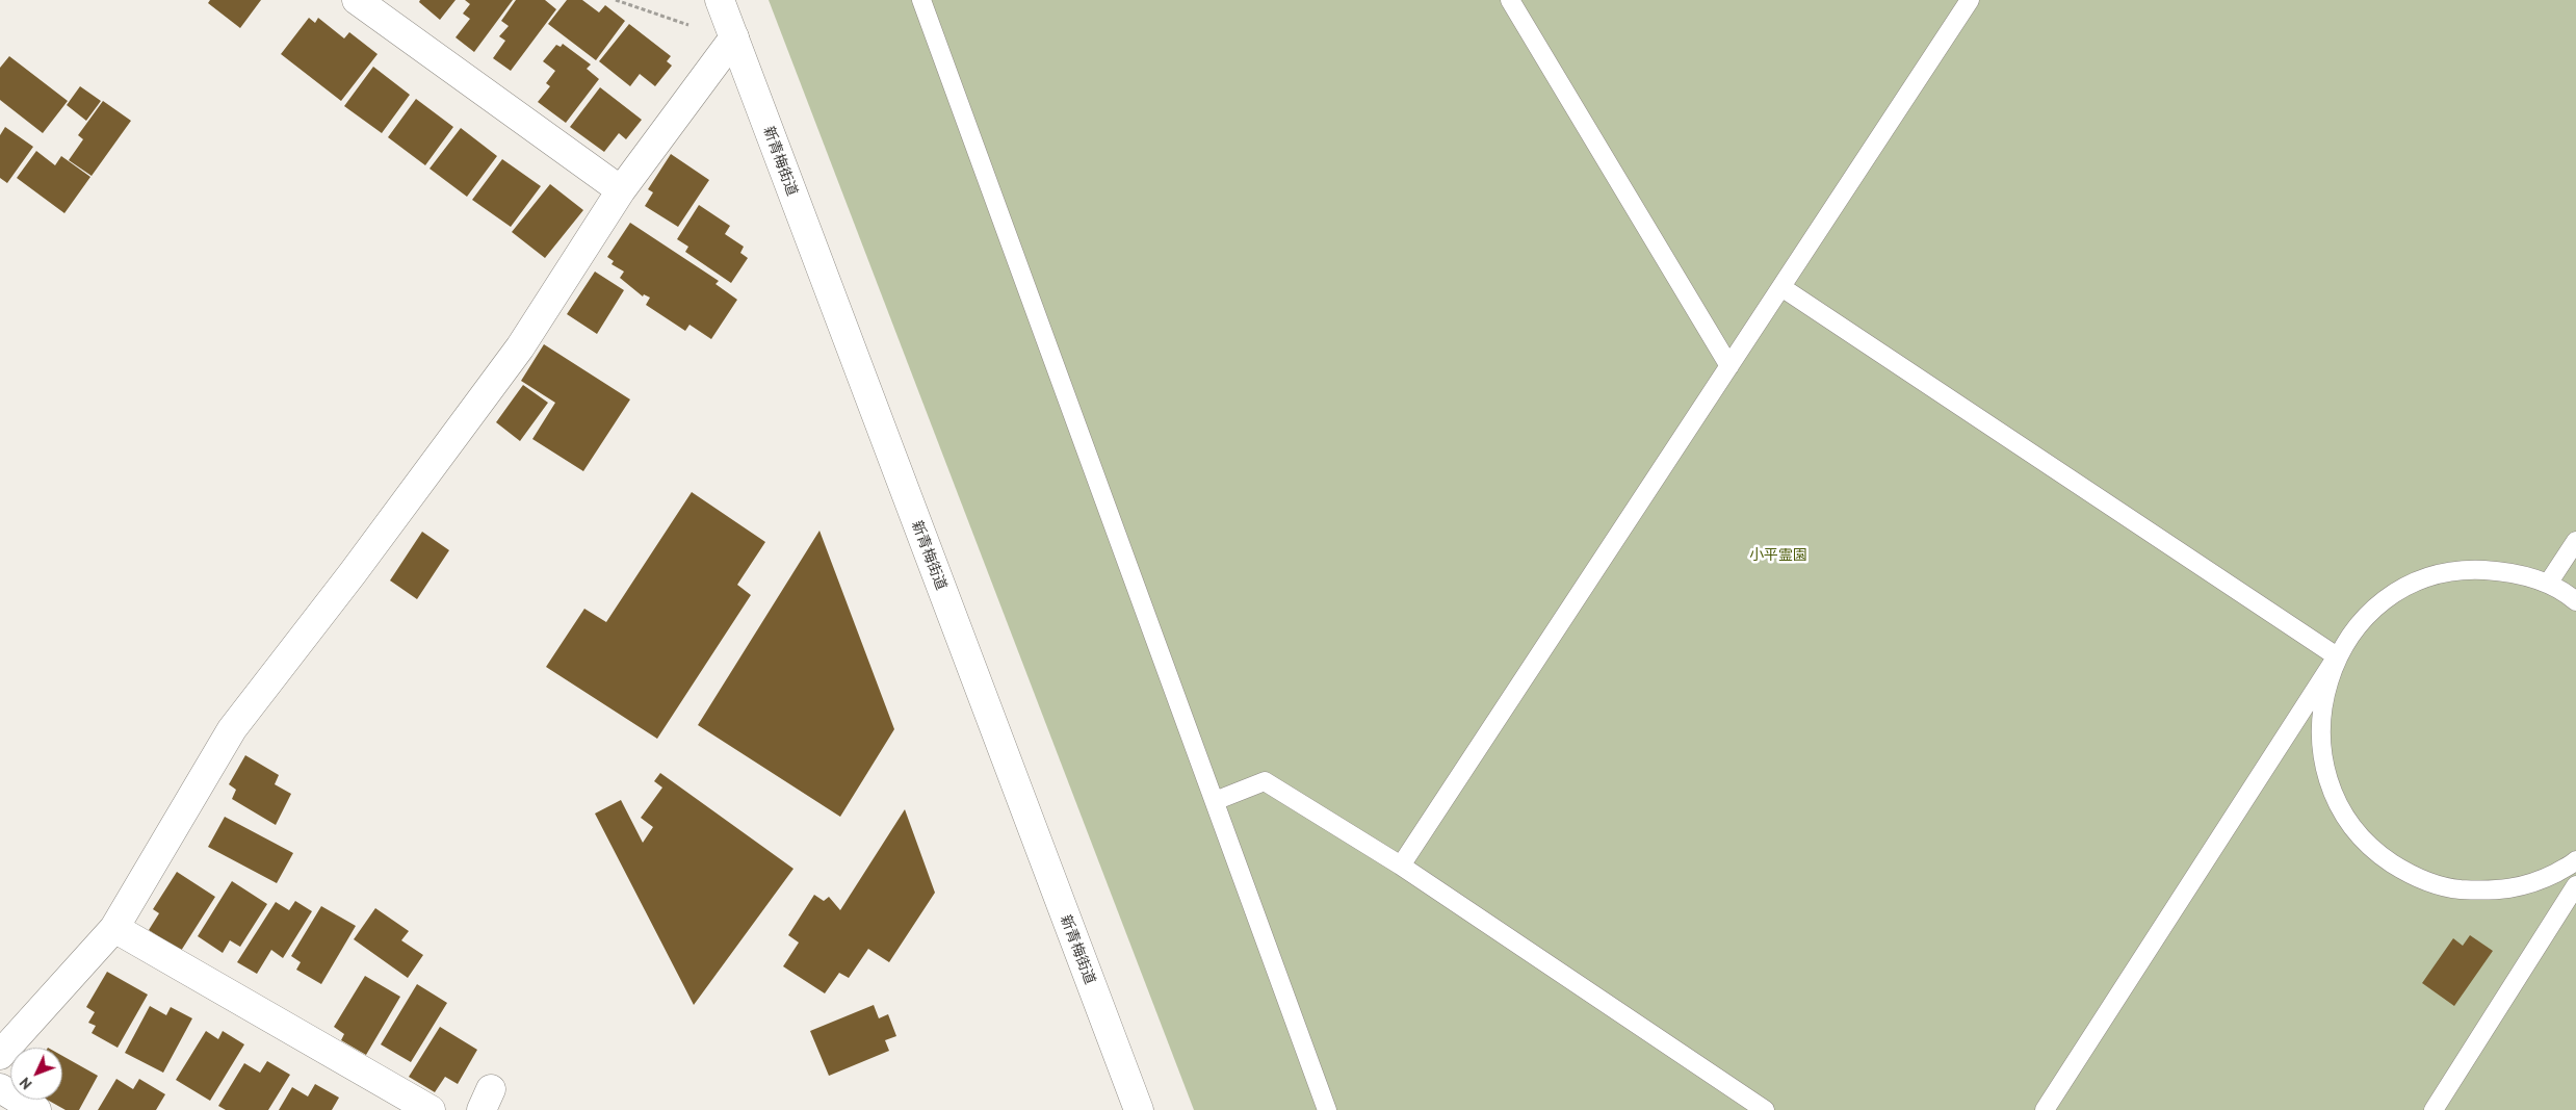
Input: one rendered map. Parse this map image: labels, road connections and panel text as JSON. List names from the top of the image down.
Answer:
{
  "streets": {
    "street": ["新青梅街道"]
  },
  "parks": ["小平霊園"],
  "north": "bottom left"
}
